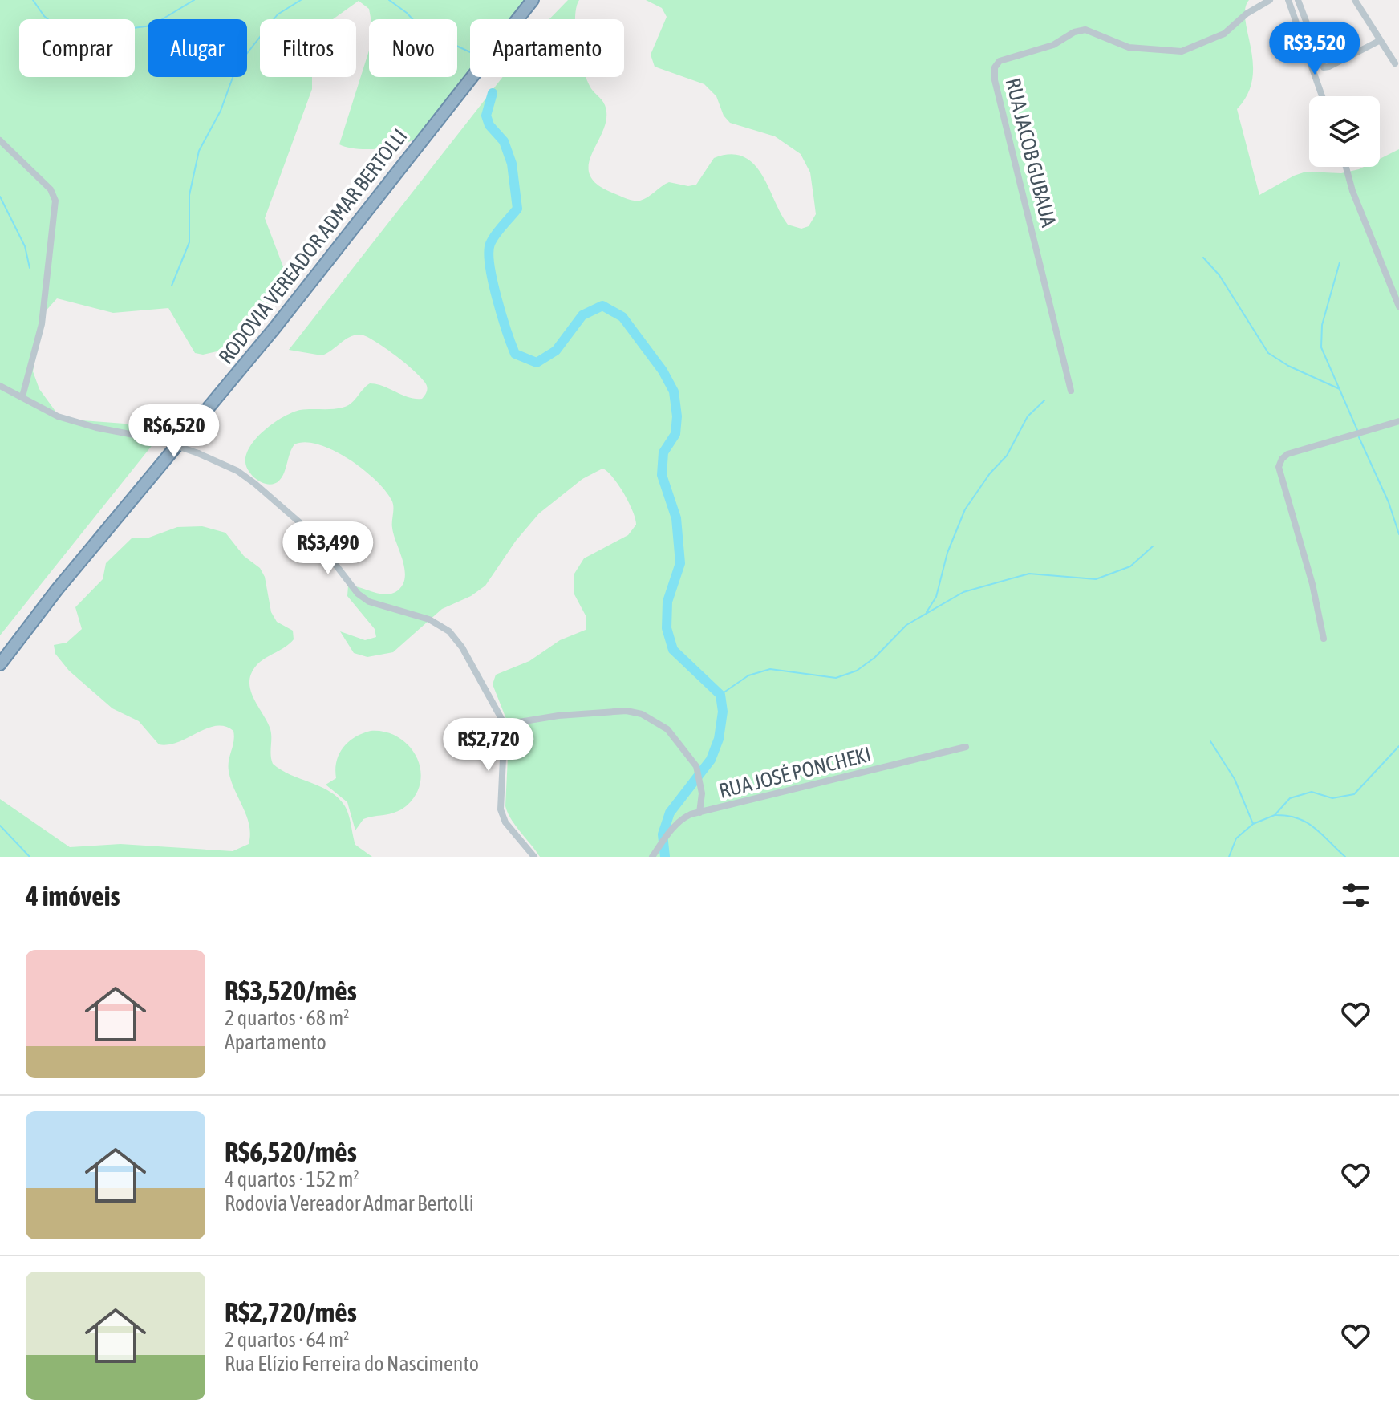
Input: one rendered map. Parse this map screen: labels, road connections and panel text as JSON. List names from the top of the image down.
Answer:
{
  "streets": {
    "highway": ["RODOVIA VEREADOR ADMAR BERTOLLI"],
    "street": ["RUA JACOB GUBAUA", "RUA JOSÉ PONCHEKI"]
  },
  "page": {
    "chip": [
      "Comprar",
      "Alugar",
      "Filtros",
      "Novo",
      "Apartamento"
    ],
    "price": [
      "R$3,520",
      "R$6,520",
      "R$3,490",
      "R$2,720"
    ],
    "heading": "4 imóveis",
    "list": [
      {
        "name": "R$3,520/mês",
        "note": "2 quartos · 68 m² · Apartamento"
      },
      {
        "name": "R$6,520/mês",
        "note": "4 quartos · 152 m² · Rodovia Vereador Admar Bertolli"
      },
      {
        "name": "R$2,720/mês",
        "note": "2 quartos · 64 m² · Rua Elízio Ferreira do Nascimento"
      }
    ]
  }
}
